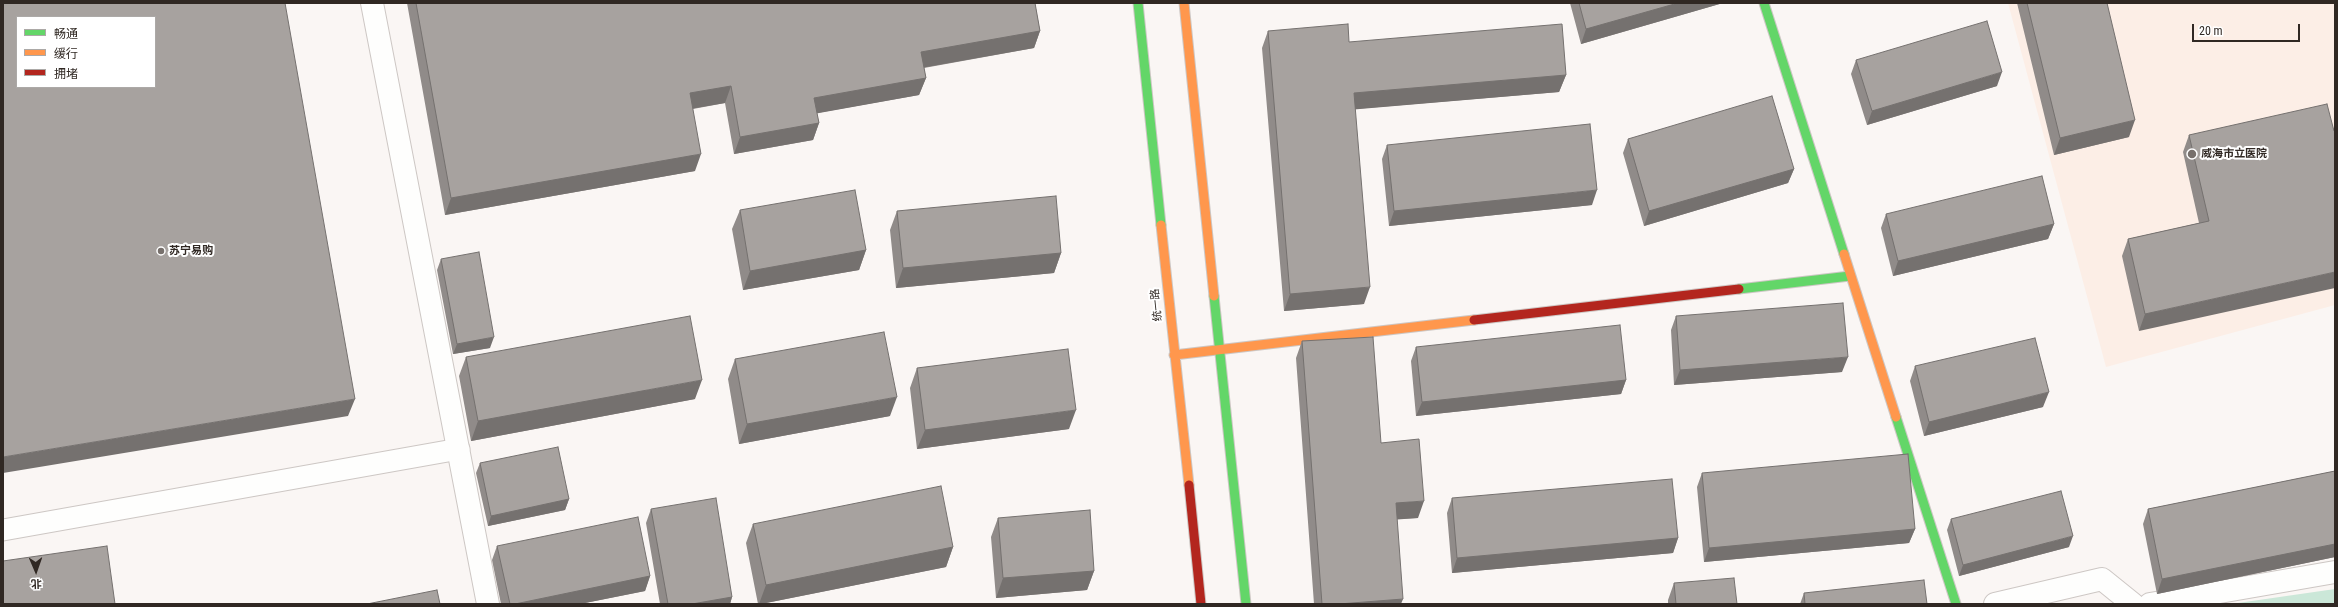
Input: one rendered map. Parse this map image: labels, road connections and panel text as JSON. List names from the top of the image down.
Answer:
{
  "streets": {
    "street": ["统一路"]
  },
  "places": ["威海市立医院", "苏宁易购"],
  "legend": ["畅通", "缓行", "拥堵"],
  "scale_bar": "20 m",
  "north": "bottom"
}
